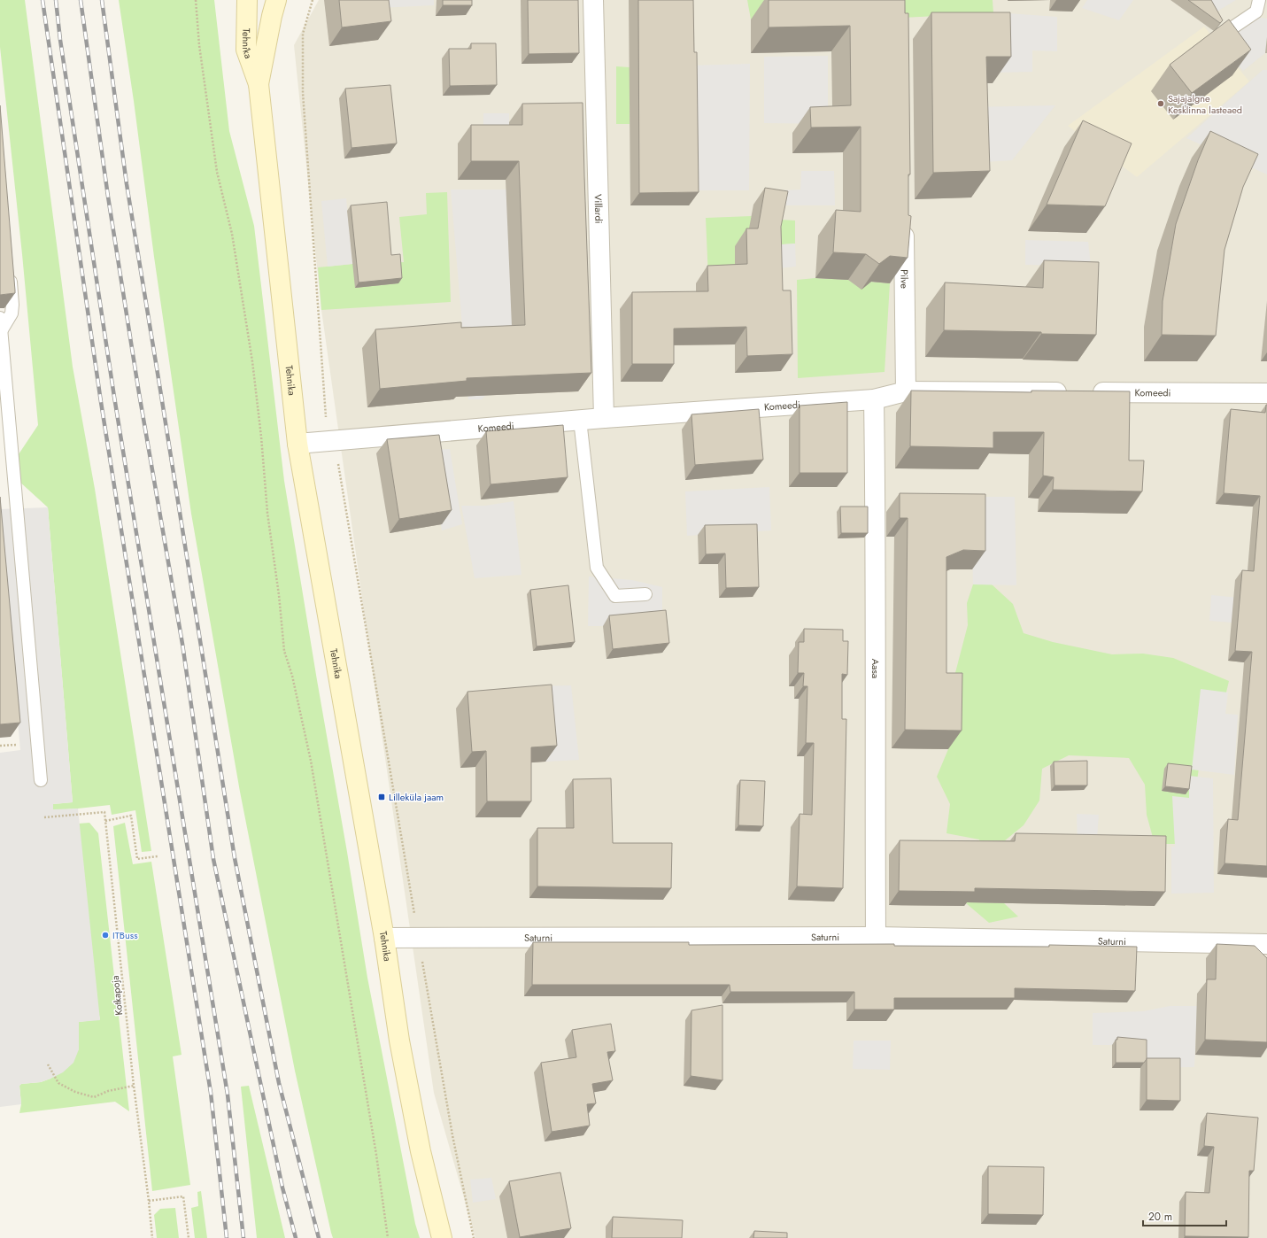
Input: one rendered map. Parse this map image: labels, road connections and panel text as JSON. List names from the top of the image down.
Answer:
{
  "streets": {
    "main road": ["Tehnika"],
    "street": [
      "Villardi",
      "Pilve",
      "Komeedi",
      "Aasa",
      "Saturni"
    ],
    "path": ["Kotkapoja"]
  },
  "crossings": [
    ["Tehnika", "Komeedi"],
    ["Tehnika", "Saturni"],
    ["Villardi", "Komeedi"],
    ["Pilve", "Komeedi"],
    ["Komeedi", "Aasa"],
    ["Aasa", "Saturni"]
  ],
  "places": {
    "other": ["Sajajalgne Kesklinna lasteaed", "ITBuss"],
    "transit": ["Lilleküla jaam"]
  },
  "scale_bar": "20 m"
}
